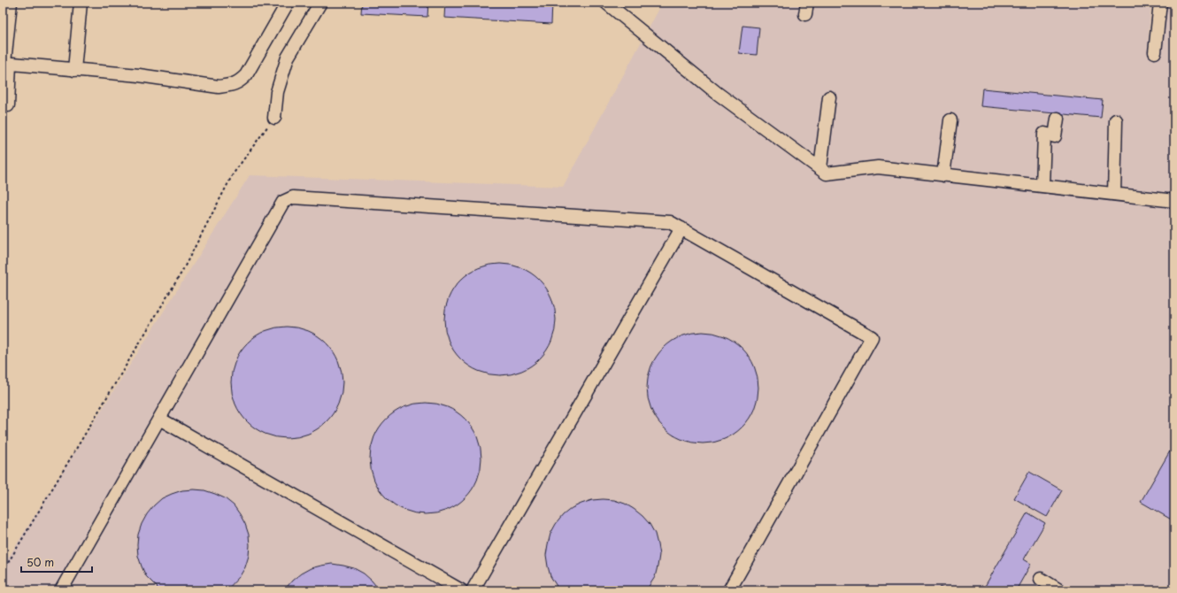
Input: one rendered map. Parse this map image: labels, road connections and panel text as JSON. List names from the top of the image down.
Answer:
{
  "scale_bar": "50 m"
}
